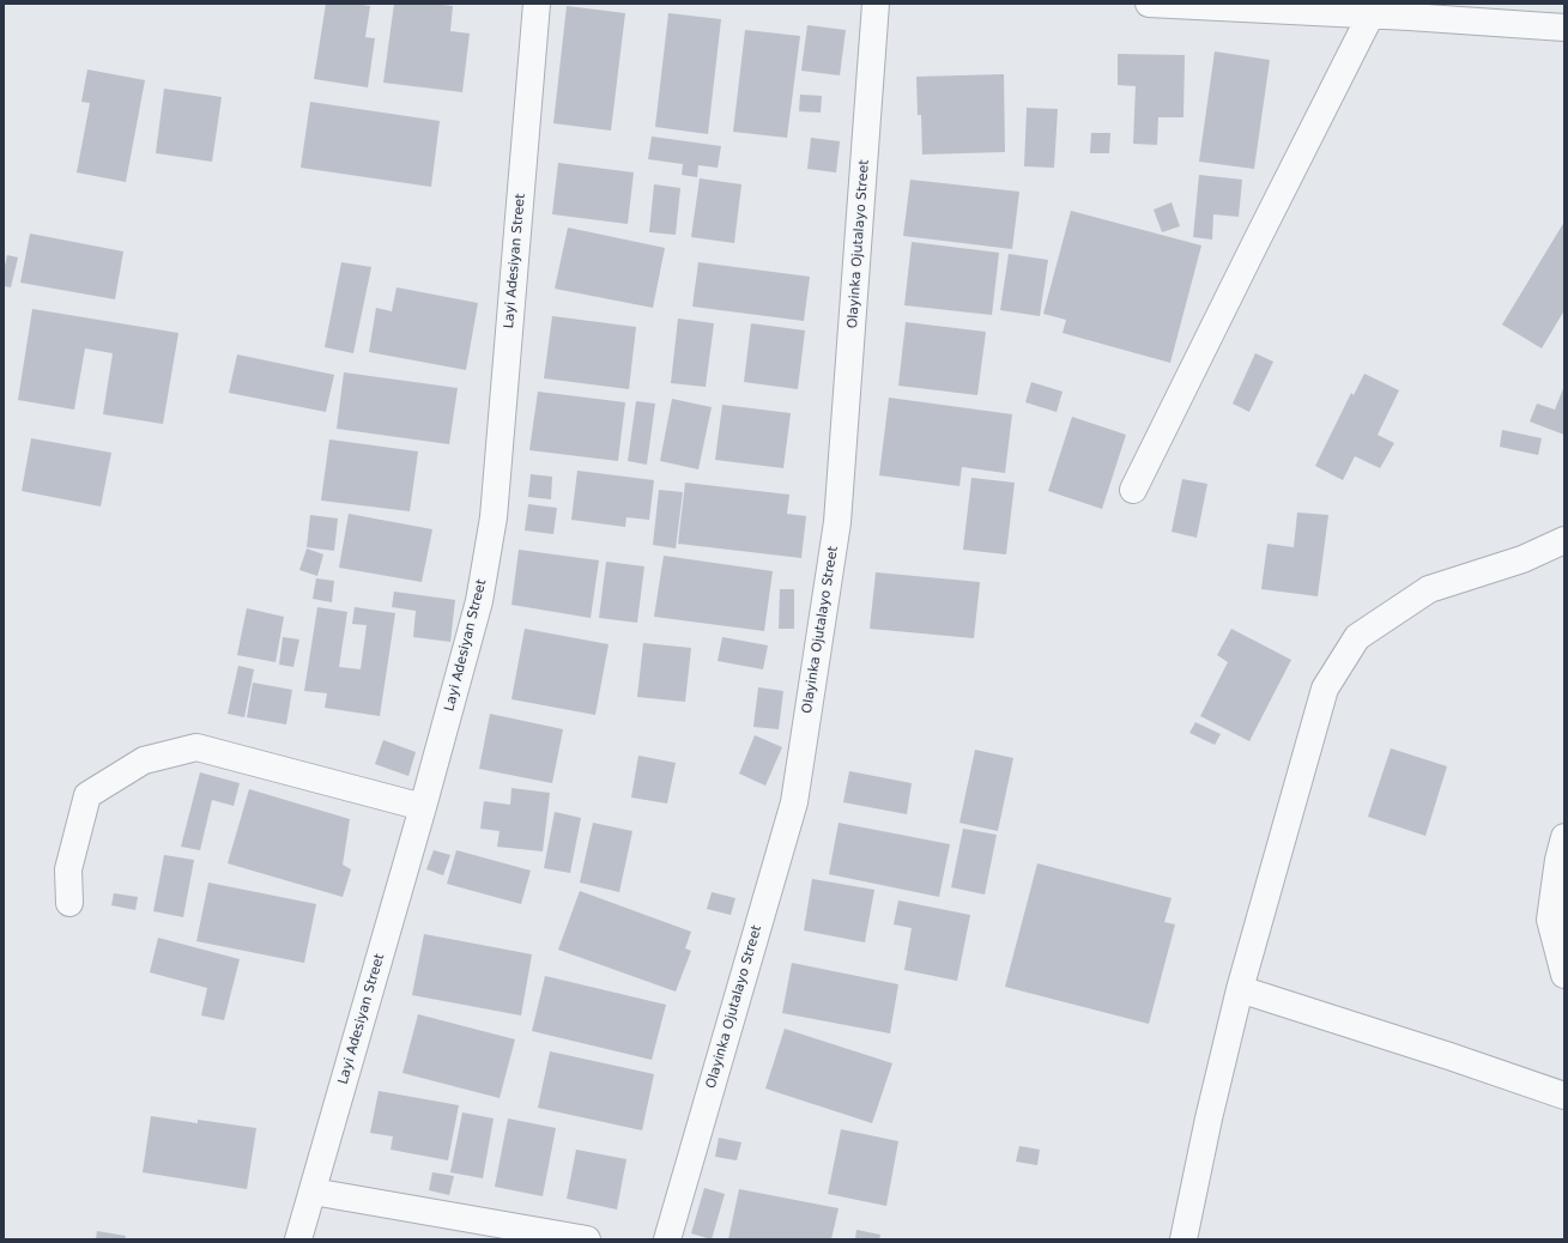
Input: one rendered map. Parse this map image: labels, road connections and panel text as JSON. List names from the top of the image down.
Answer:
{
  "streets": {
    "street": ["Olayinka Ojutalayo Street", "Layi Adesiyan Street"]
  }
}
